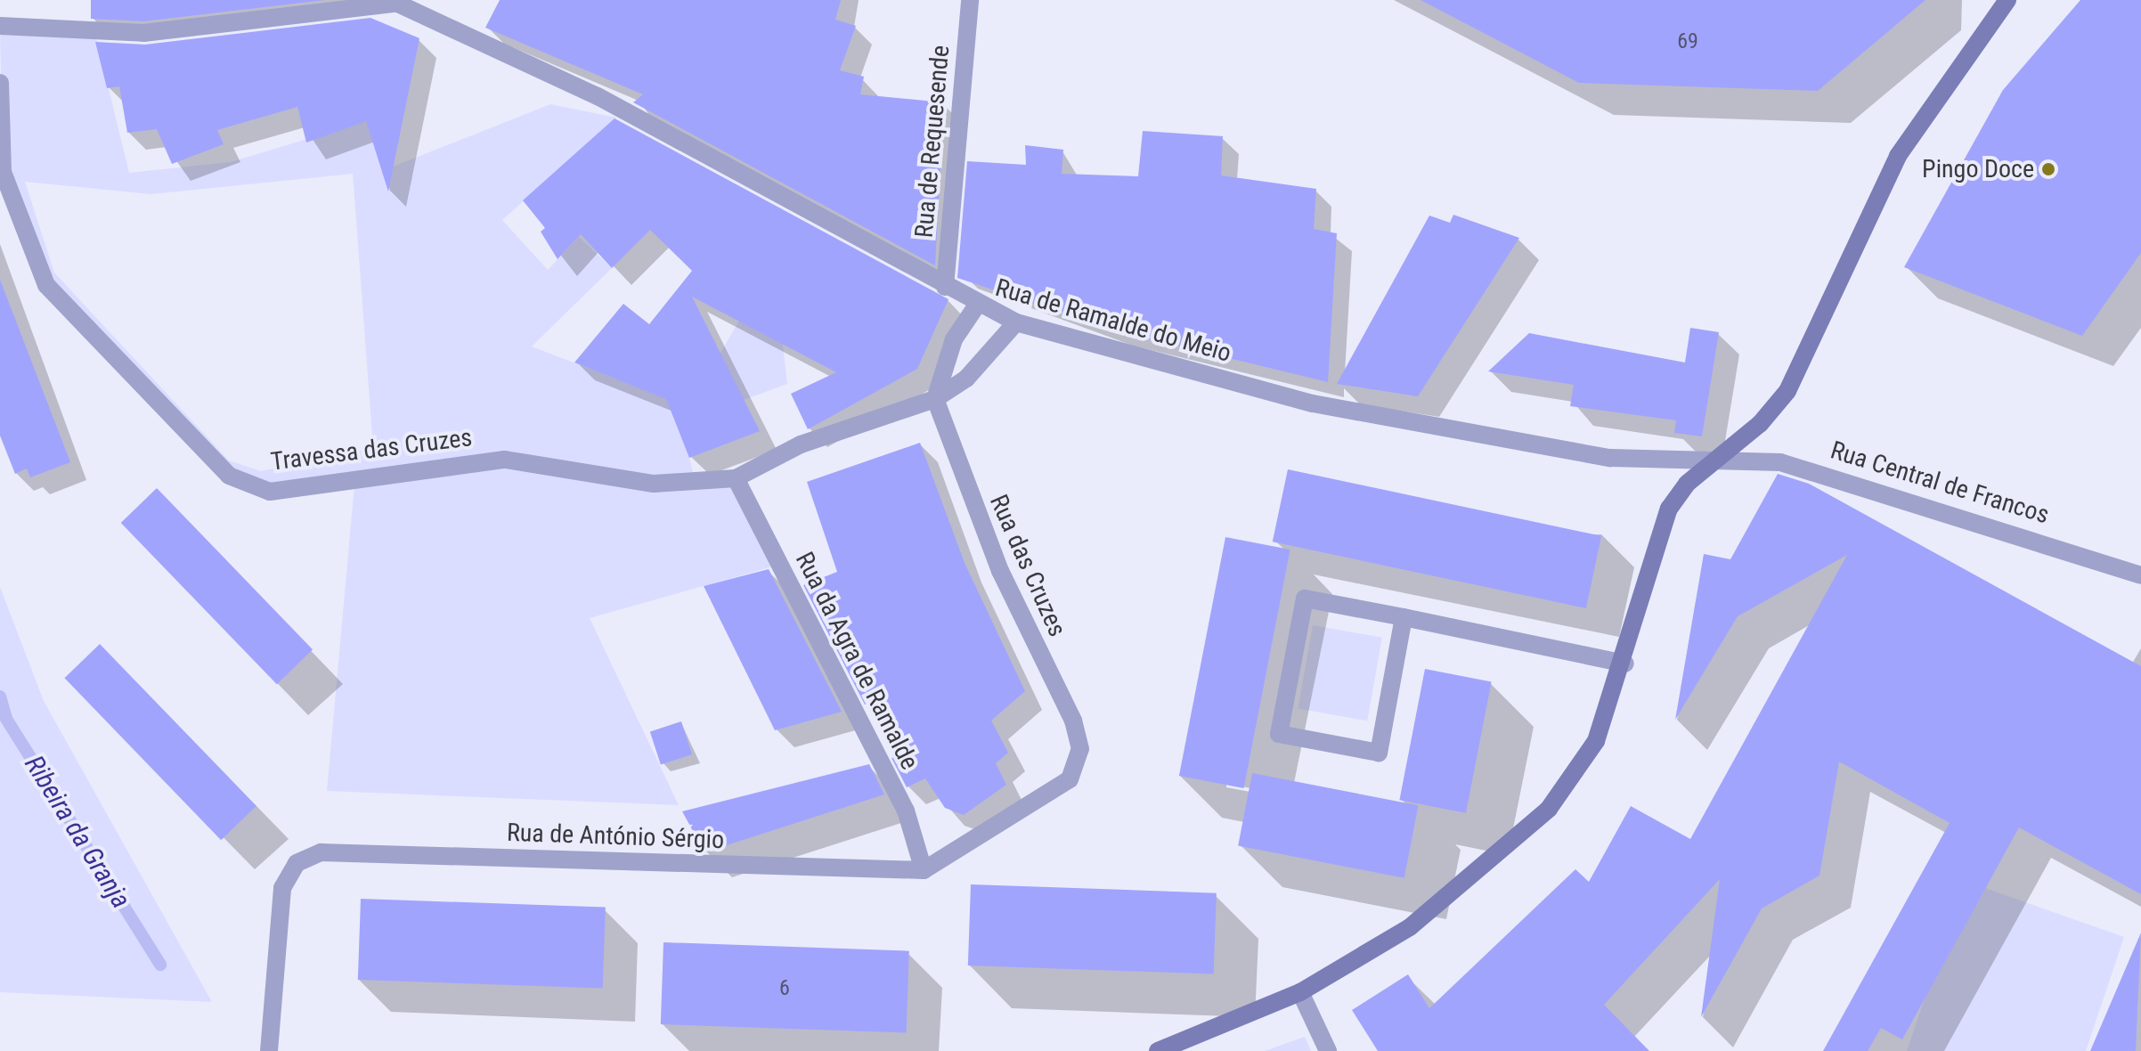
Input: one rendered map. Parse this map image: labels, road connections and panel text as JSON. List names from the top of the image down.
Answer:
{
  "streets": {
    "street": [
      "Rua de Requesende",
      "Rua de Ramalde do Meio",
      "Travessa das Cruzes",
      "Rua Central de Francos",
      "Rua das Cruzes",
      "Rua da Agra de Ramalde",
      "Rua de António Sérgio"
    ]
  },
  "crossings": [
    ["Rua de Requesende", "Rua de Ramalde do Meio"],
    ["Rua de Ramalde do Meio", "Rua Central de Francos"],
    ["Travessa das Cruzes", "Rua das Cruzes"],
    ["Travessa das Cruzes", "Rua da Agra de Ramalde"],
    ["Rua das Cruzes", "Rua da Agra de Ramalde"],
    ["Rua das Cruzes", "Rua de António Sérgio"],
    ["Rua da Agra de Ramalde", "Rua de António Sérgio"]
  ],
  "water": ["Ribeira da Granja"],
  "places": ["Pingo Doce"],
  "house_numbers": ["69", "6"]
}
